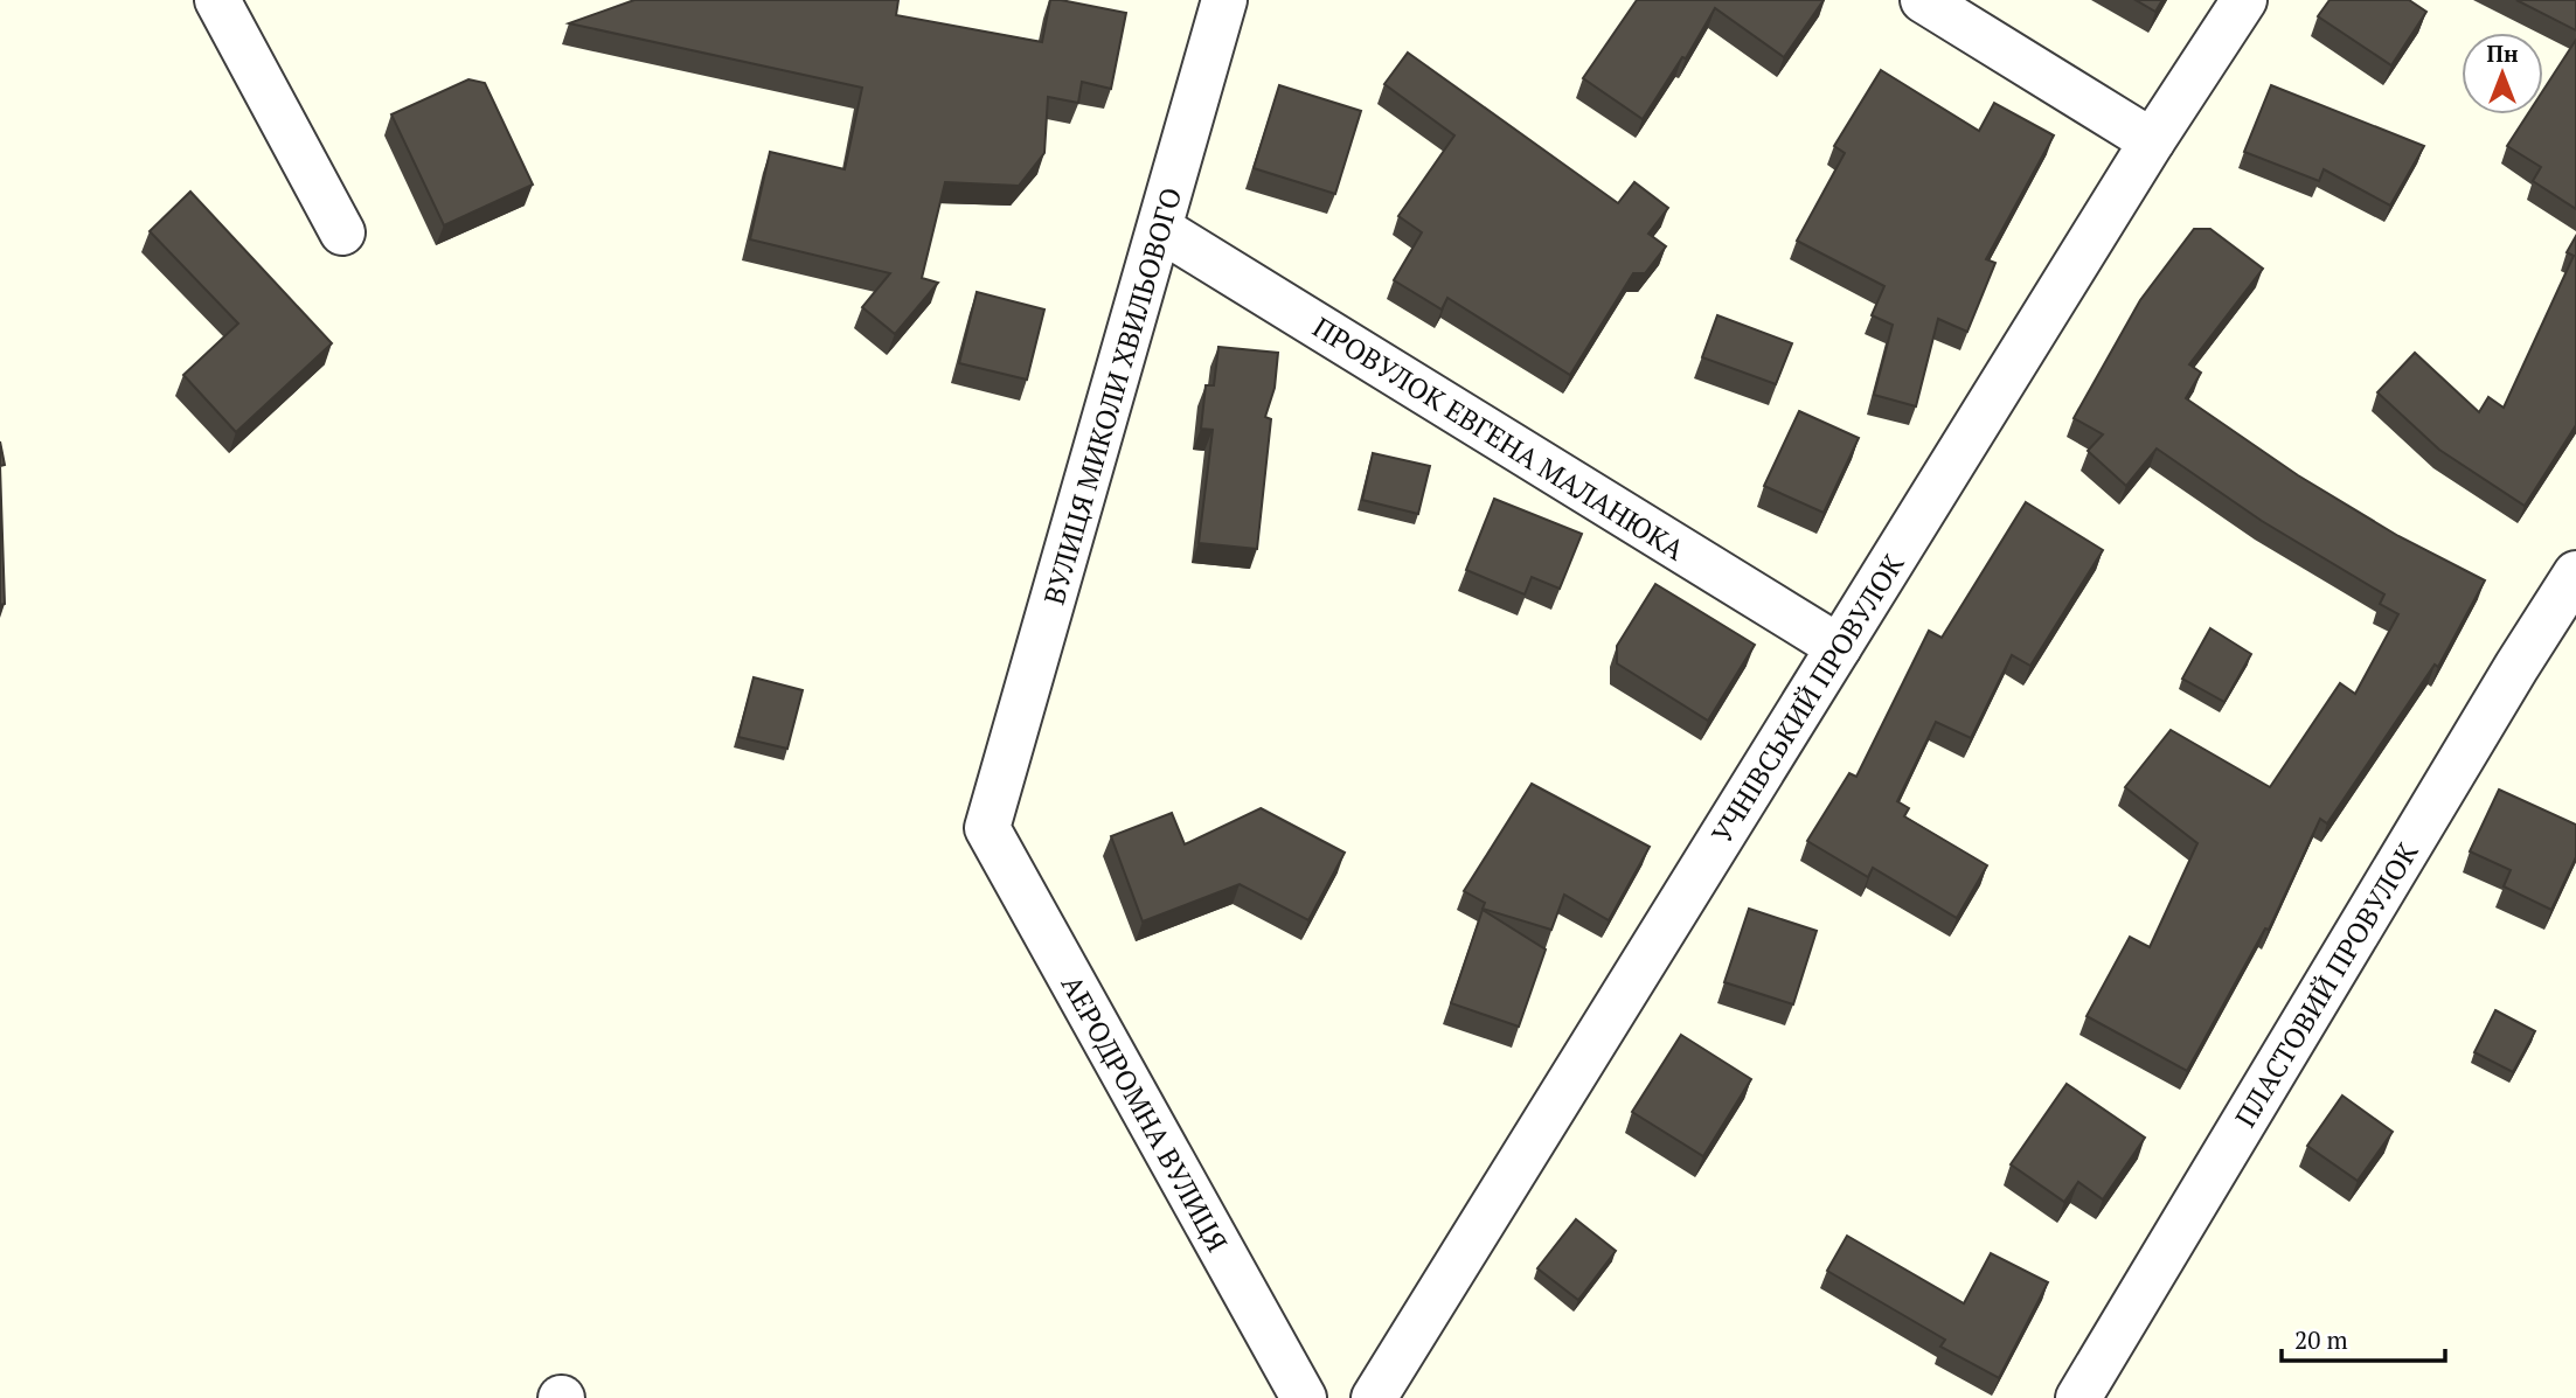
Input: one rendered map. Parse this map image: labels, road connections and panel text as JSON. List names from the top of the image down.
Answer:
{
  "streets": {
    "street": [
      "ВУЛИЦЯ МИКОЛИ ХВИЛЬОВОГО",
      "ПРОВУЛОК ЕВГЕНА МАЛАНЮКА",
      "УЧНІВСЬКИЙ ПРОВУЛОК",
      "ПЛАСТОВИЙ ПРОВУЛОК",
      "АЕРОДРОМНА ВУЛИЦЯ"
    ]
  },
  "crossings": [
    ["ВУЛИЦЯ МИКОЛИ ХВИЛЬОВОГО", "ПРОВУЛОК ЕВГЕНА МАЛАНЮКА"],
    ["ВУЛИЦЯ МИКОЛИ ХВИЛЬОВОГО", "АЕРОДРОМНА ВУЛИЦЯ"],
    ["ПРОВУЛОК ЕВГЕНА МАЛАНЮКА", "УЧНІВСЬКИЙ ПРОВУЛОК"]
  ],
  "scale_bar": "20 m",
  "north": "top"
}
